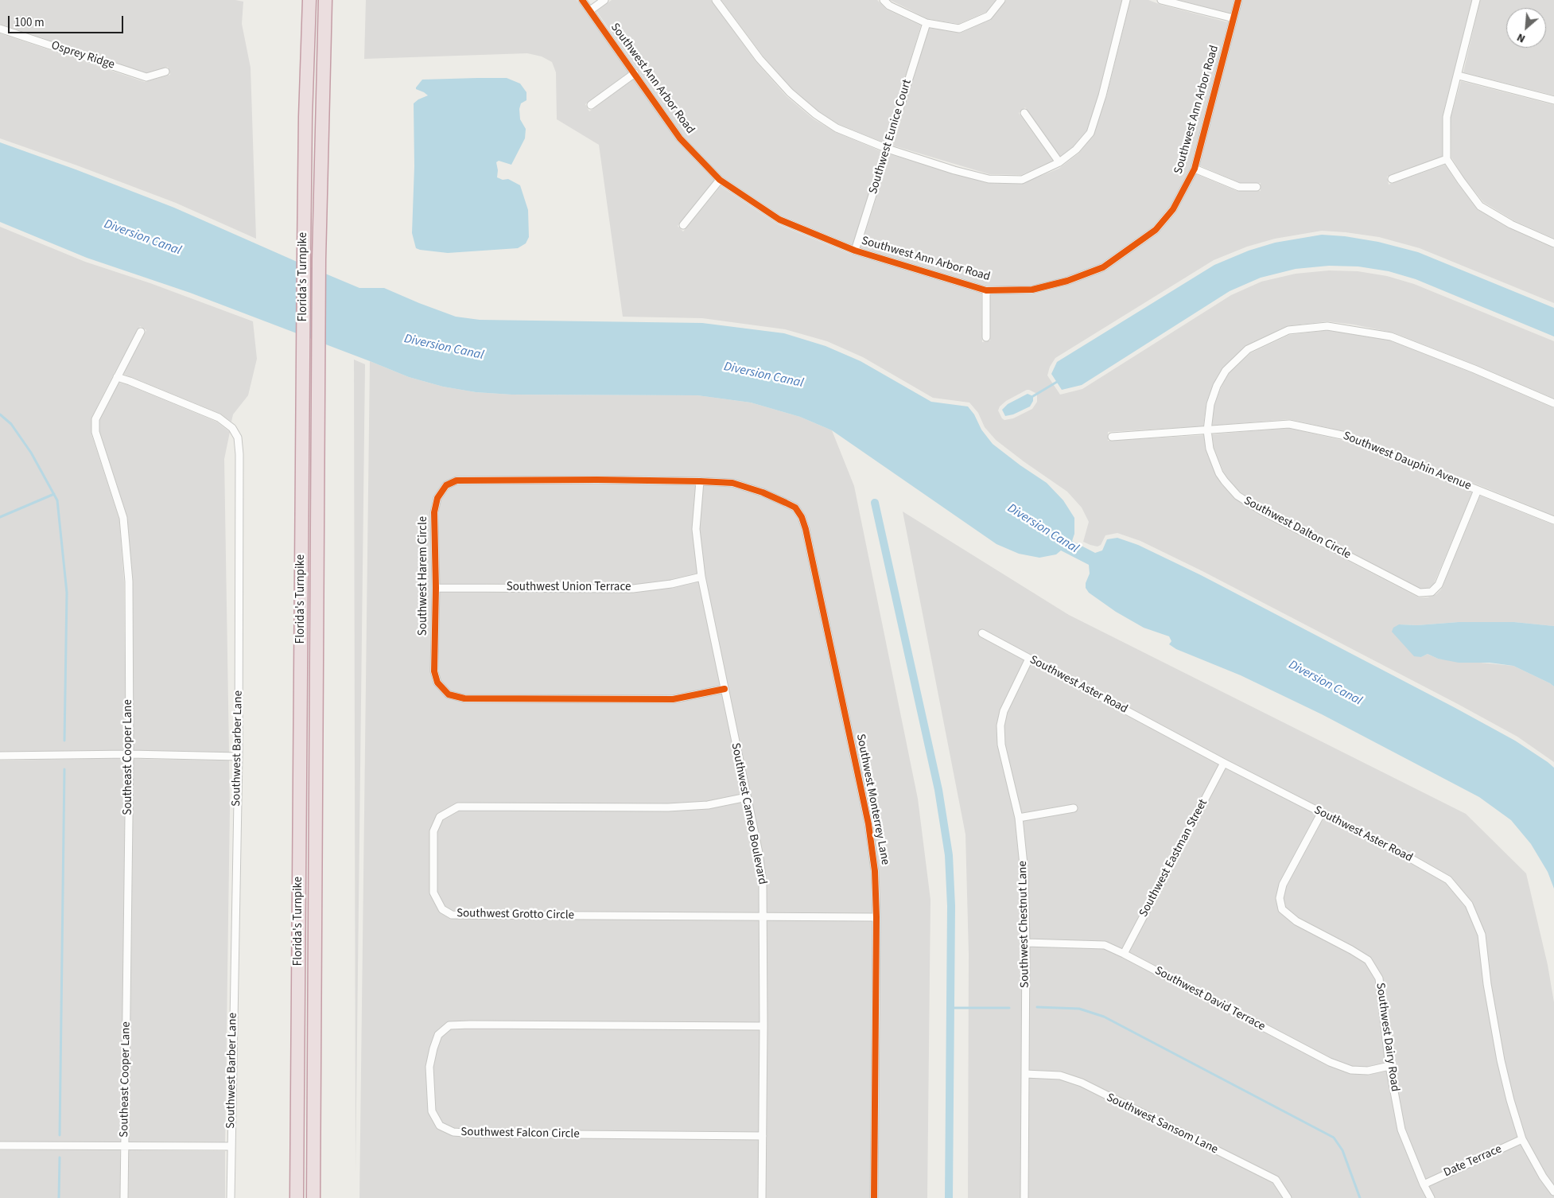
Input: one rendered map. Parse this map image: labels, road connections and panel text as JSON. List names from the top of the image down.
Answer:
{
  "streets": {
    "highway": ["Florida's Turnpike"],
    "street": [
      "Osprey Ridge",
      "Southwest Ann Arbor Road",
      "Southwest Eunice Court",
      "Southwest Dauphin Avenue",
      "Southwest Dalton Circle",
      "Southwest Harem Circle",
      "Southwest Union Terrace",
      "Southwest Aster Road",
      "Southwest Barber Lane",
      "Southeast Cooper Lane",
      "Southwest Monterrey Lane",
      "Southwest Cameo Boulevard",
      "Southwest Eastman Street",
      "Southwest Grotto Circle",
      "Southwest Chestnut Lane",
      "Southwest David Terrace",
      "Southwest Dairy Road",
      "Southwest Sansom Lane",
      "Southwest Falcon Circle",
      "Date Terrace"
    ]
  },
  "crossings": [
    ["Southwest Ann Arbor Road", "Southwest Eunice Court"],
    ["Southwest Dauphin Avenue", "Southwest Dalton Circle"],
    ["Southwest Harem Circle", "Southwest Union Terrace"],
    ["Southwest Harem Circle", "Southwest Monterrey Lane"],
    ["Southwest Harem Circle", "Southwest Cameo Boulevard"],
    ["Southwest Union Terrace", "Southwest Cameo Boulevard"],
    ["Southwest Aster Road", "Southwest Eastman Street"],
    ["Southwest Aster Road", "Southwest Chestnut Lane"],
    ["Southwest Aster Road", "Southwest Dairy Road"],
    ["Southwest Aster Road", "Date Terrace"],
    ["Southwest Barber Lane", "Southeast Cooper Lane"],
    ["Southwest Monterrey Lane", "Southwest Grotto Circle"],
    ["Southwest Cameo Boulevard", "Southwest Grotto Circle"],
    ["Southwest Cameo Boulevard", "Southwest Falcon Circle"],
    ["Southwest Eastman Street", "Southwest David Terrace"],
    ["Southwest Chestnut Lane", "Southwest David Terrace"],
    ["Southwest Chestnut Lane", "Southwest Sansom Lane"],
    ["Southwest David Terrace", "Southwest Dairy Road"],
    ["Southwest Dairy Road", "Date Terrace"]
  ],
  "water": ["Diversion Canal"],
  "scale_bar": "100 m",
  "north": "bottom left"
}
